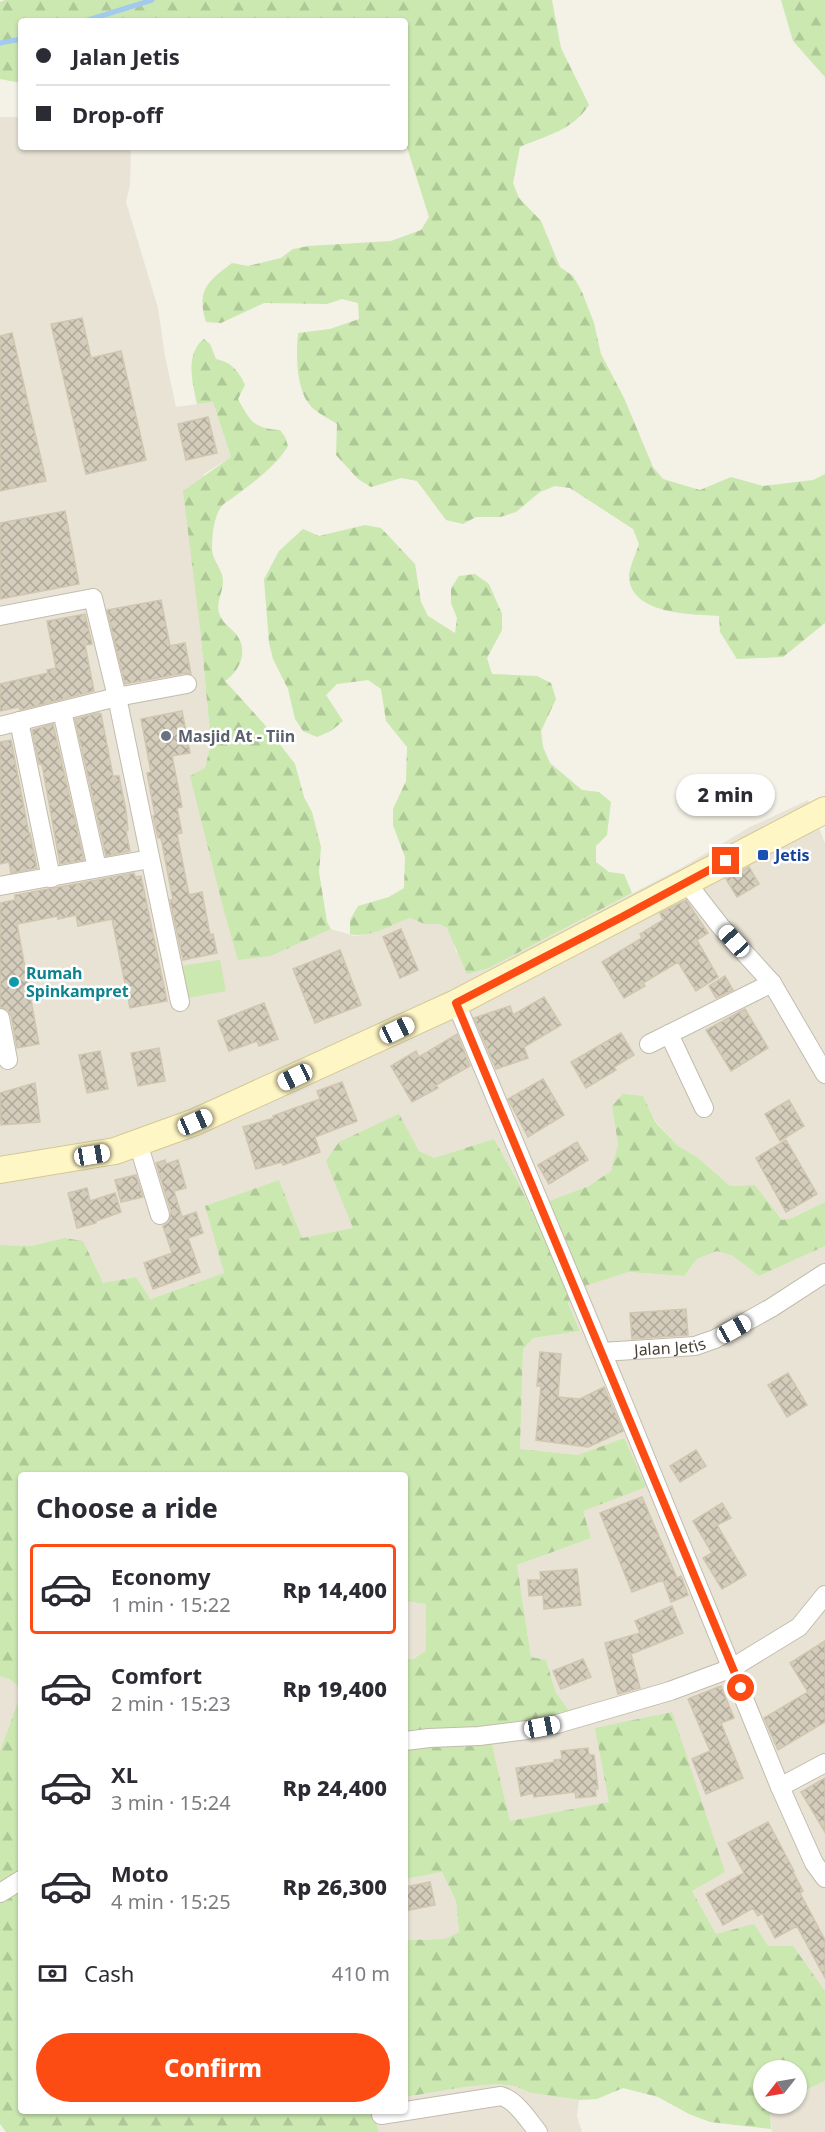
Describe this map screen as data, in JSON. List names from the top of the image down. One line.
{"streets":{"street":["Jalan Jetis"]},"places":{"other":["Masjid At - Tiin","Rumah Spinkampret"],"transit":["Jetis"]},"north":"bottom left","page":{"banner":["Jalan Jetis","Drop-off"],"bubble":"2 min","heading":"Choose a ride","list":[{"name":"Economy","note":"1 min · 15:22","value":"Rp 14,400"},{"name":"Comfort","note":"2 min · 15:23","value":"Rp 19,400"},{"name":"XL","note":"3 min · 15:24","value":"Rp 24,400"},{"name":"Moto","note":"4 min · 15:25","value":"Rp 26,300"}],"pay":["Cash","410 m"],"buttons":"Confirm"}}
